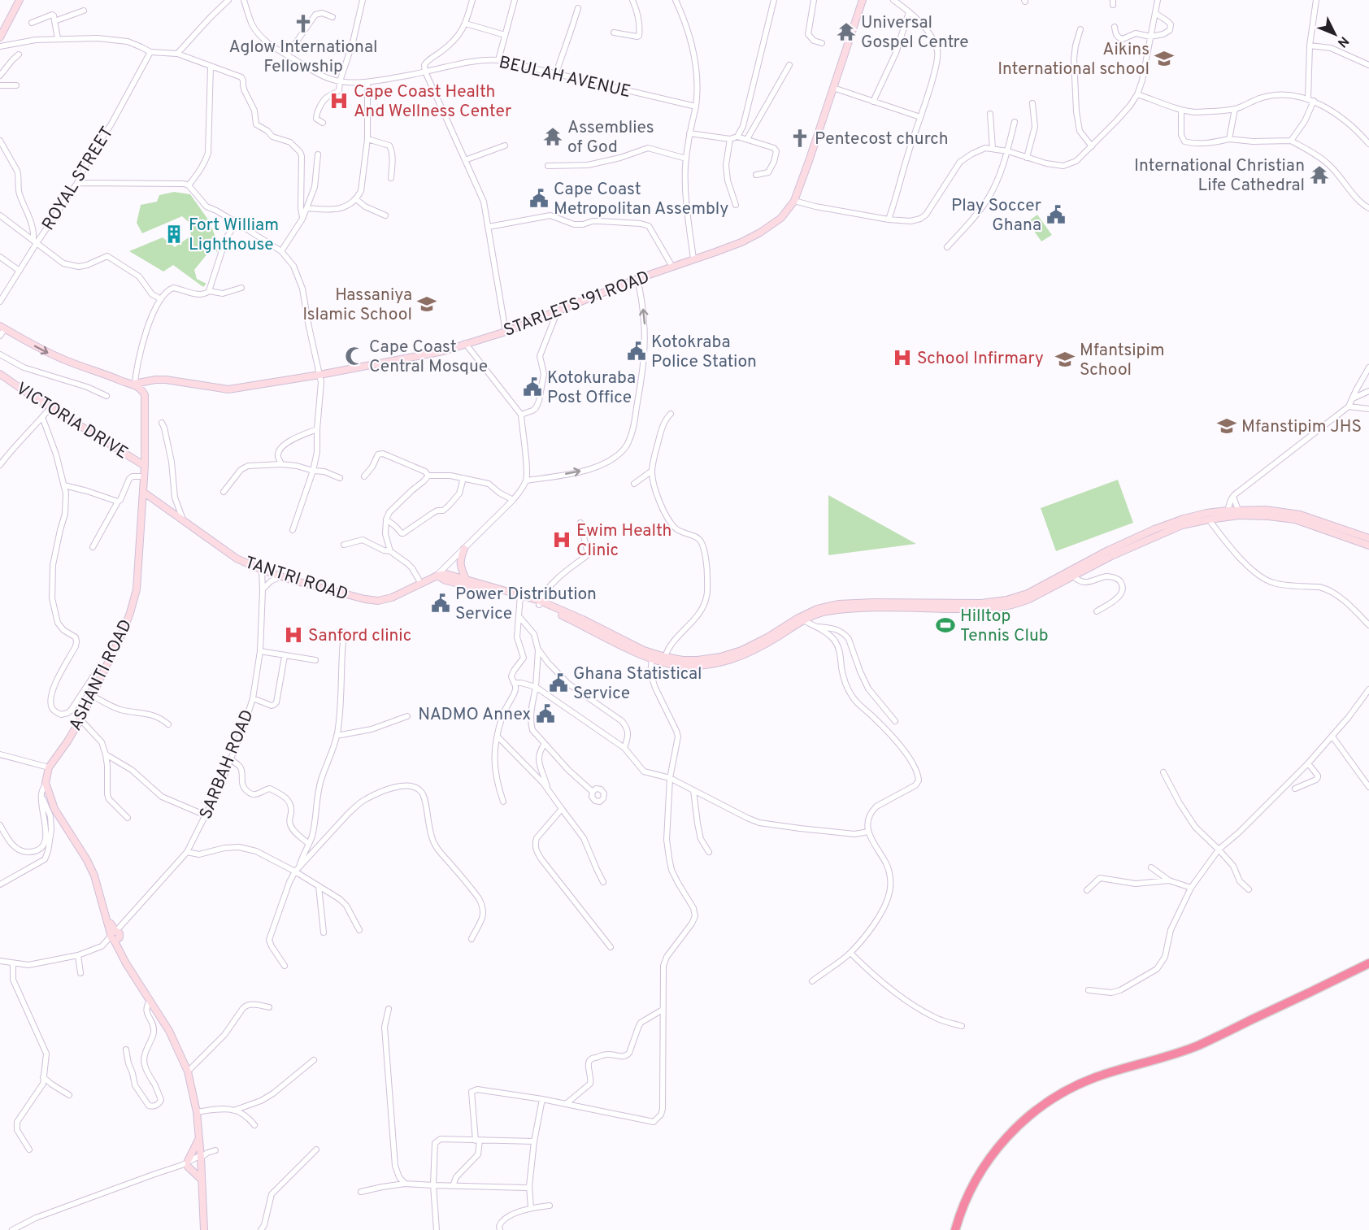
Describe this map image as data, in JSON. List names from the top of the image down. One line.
{"streets":{"street":["BEULAH AVENUE","ROYAL STREET","STARLETS '91 ROAD","VICTORIA DRIVE","TANTRI ROAD","ASHANTI ROAD","SARBAH ROAD"]},"crossings":[["STARLETS '91 ROAD","ASHANTI ROAD"],["VICTORIA DRIVE","ASHANTI ROAD"],["TANTRI ROAD","ASHANTI ROAD"],["TANTRI ROAD","SARBAH ROAD"]],"places":{"church":["Aglow International Fellowship","Pentecost church"],"temple":["Universal Gospel Centre","Assemblies of God","International Christian Life Cathedral"],"school or university":["Aikins International school","Hassaniya Islamic School","Mfantsipim School","Mfanstipim JHS"],"hospital":["Cape Coast Health And Wellness Center","School Infirmary","Ewim Health Clinic","Sanford clinic"],"public building":["Cape Coast Metropolitan Assembly","Play Soccer Ghana","Kotokraba Police Station","Kotokuraba Post Office","Power Distribution Service","Ghana Statistical Service","NADMO Annex"],"building":["Fort William Lighthouse"],"mosque":["Cape Coast Central Mosque"],"sports":["Hilltop Tennis Club"]},"north":"bottom right"}
